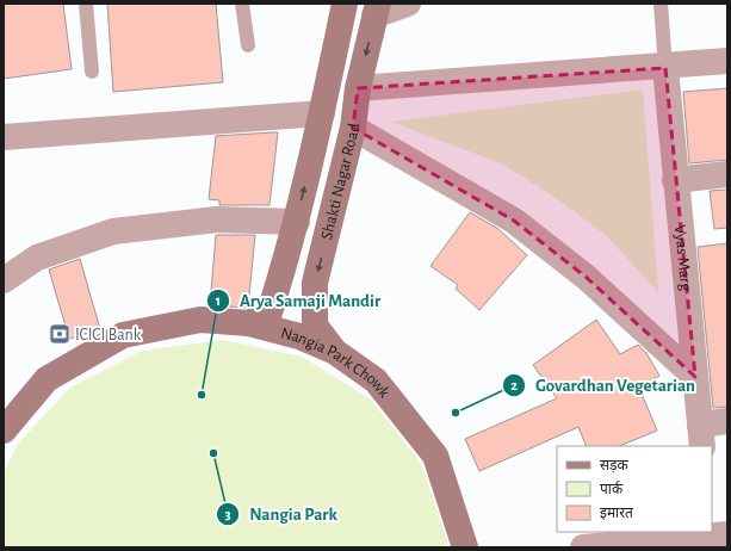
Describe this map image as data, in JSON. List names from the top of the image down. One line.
{"streets":{"street":["Shakti Nagar Road","Vyas Marg","Nangia Park Chowk"]},"crossings":[["Shakti Nagar Road","Nangia Park Chowk"]],"places":{"bank":["ICICI Bank"],"other":["Arya Samaji Mandir","Govardhan Vegetarian","Nangia Park"]},"legend":["सड़क","पार्क","इमारत"]}
